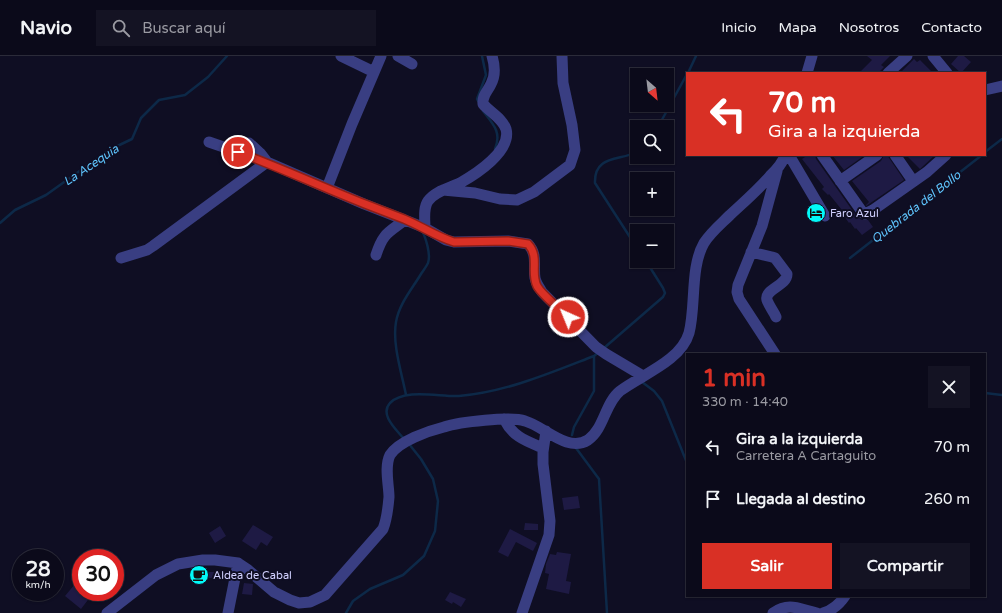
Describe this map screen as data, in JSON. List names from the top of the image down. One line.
{"water":["La Acequia","Quebrada del Bollo"],"places":{"hotel":["Faro Azul"],"cafe":["Aldea de Cabal"]},"north":"bottom right","page":{"header":"Navio","search":"Buscar aquí","nav":["Inicio","Mapa","Nosotros","Contacto"],"map_buttons":["+","−"],"turn":["70 m","Gira a la izquierda"],"heading":["1 min","330 m · 14:40"],"list":[{"name":"Gira a la izquierda","note":"Carretera A Cartaguito","value":"70 m"},{"name":"Llegada al destino","value":"260 m"}],"buttons":["Salir","Compartir"],"speed":"28 km/h","limit":"30"}}
